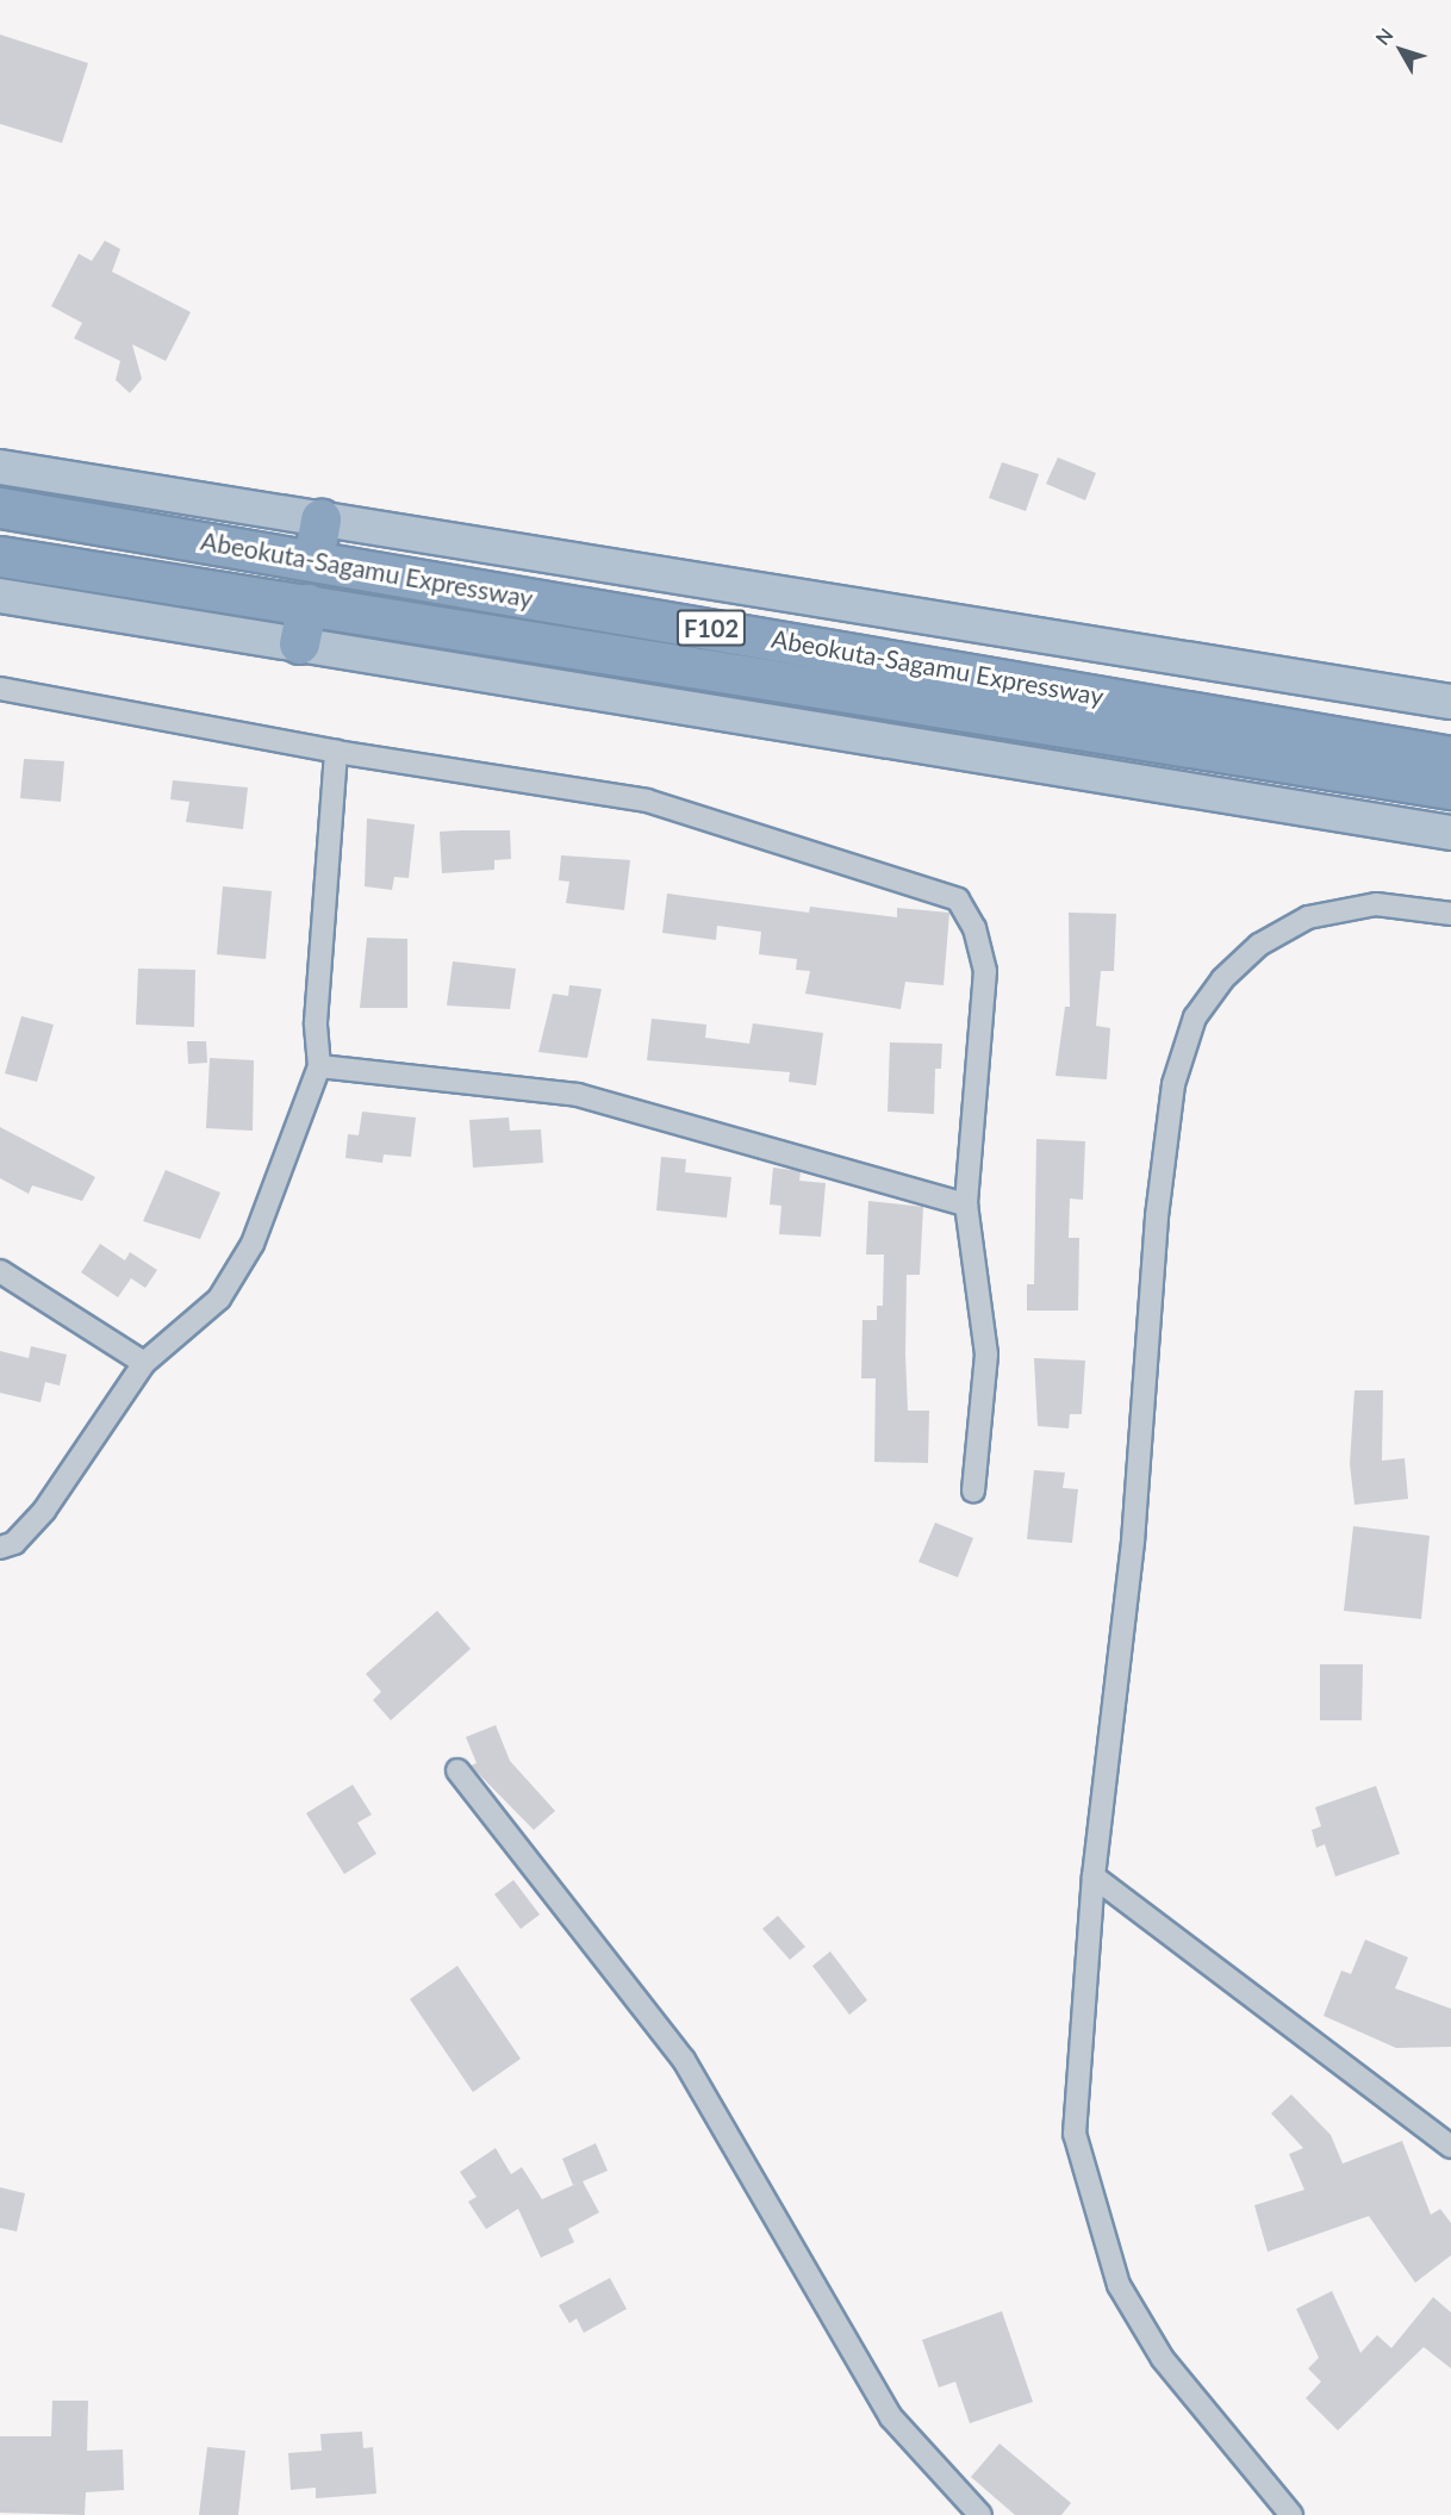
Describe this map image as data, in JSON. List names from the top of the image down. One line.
{"streets":{"highway":["Abeokuta-Sagamu Expressway","F102"]},"north":"top left"}
